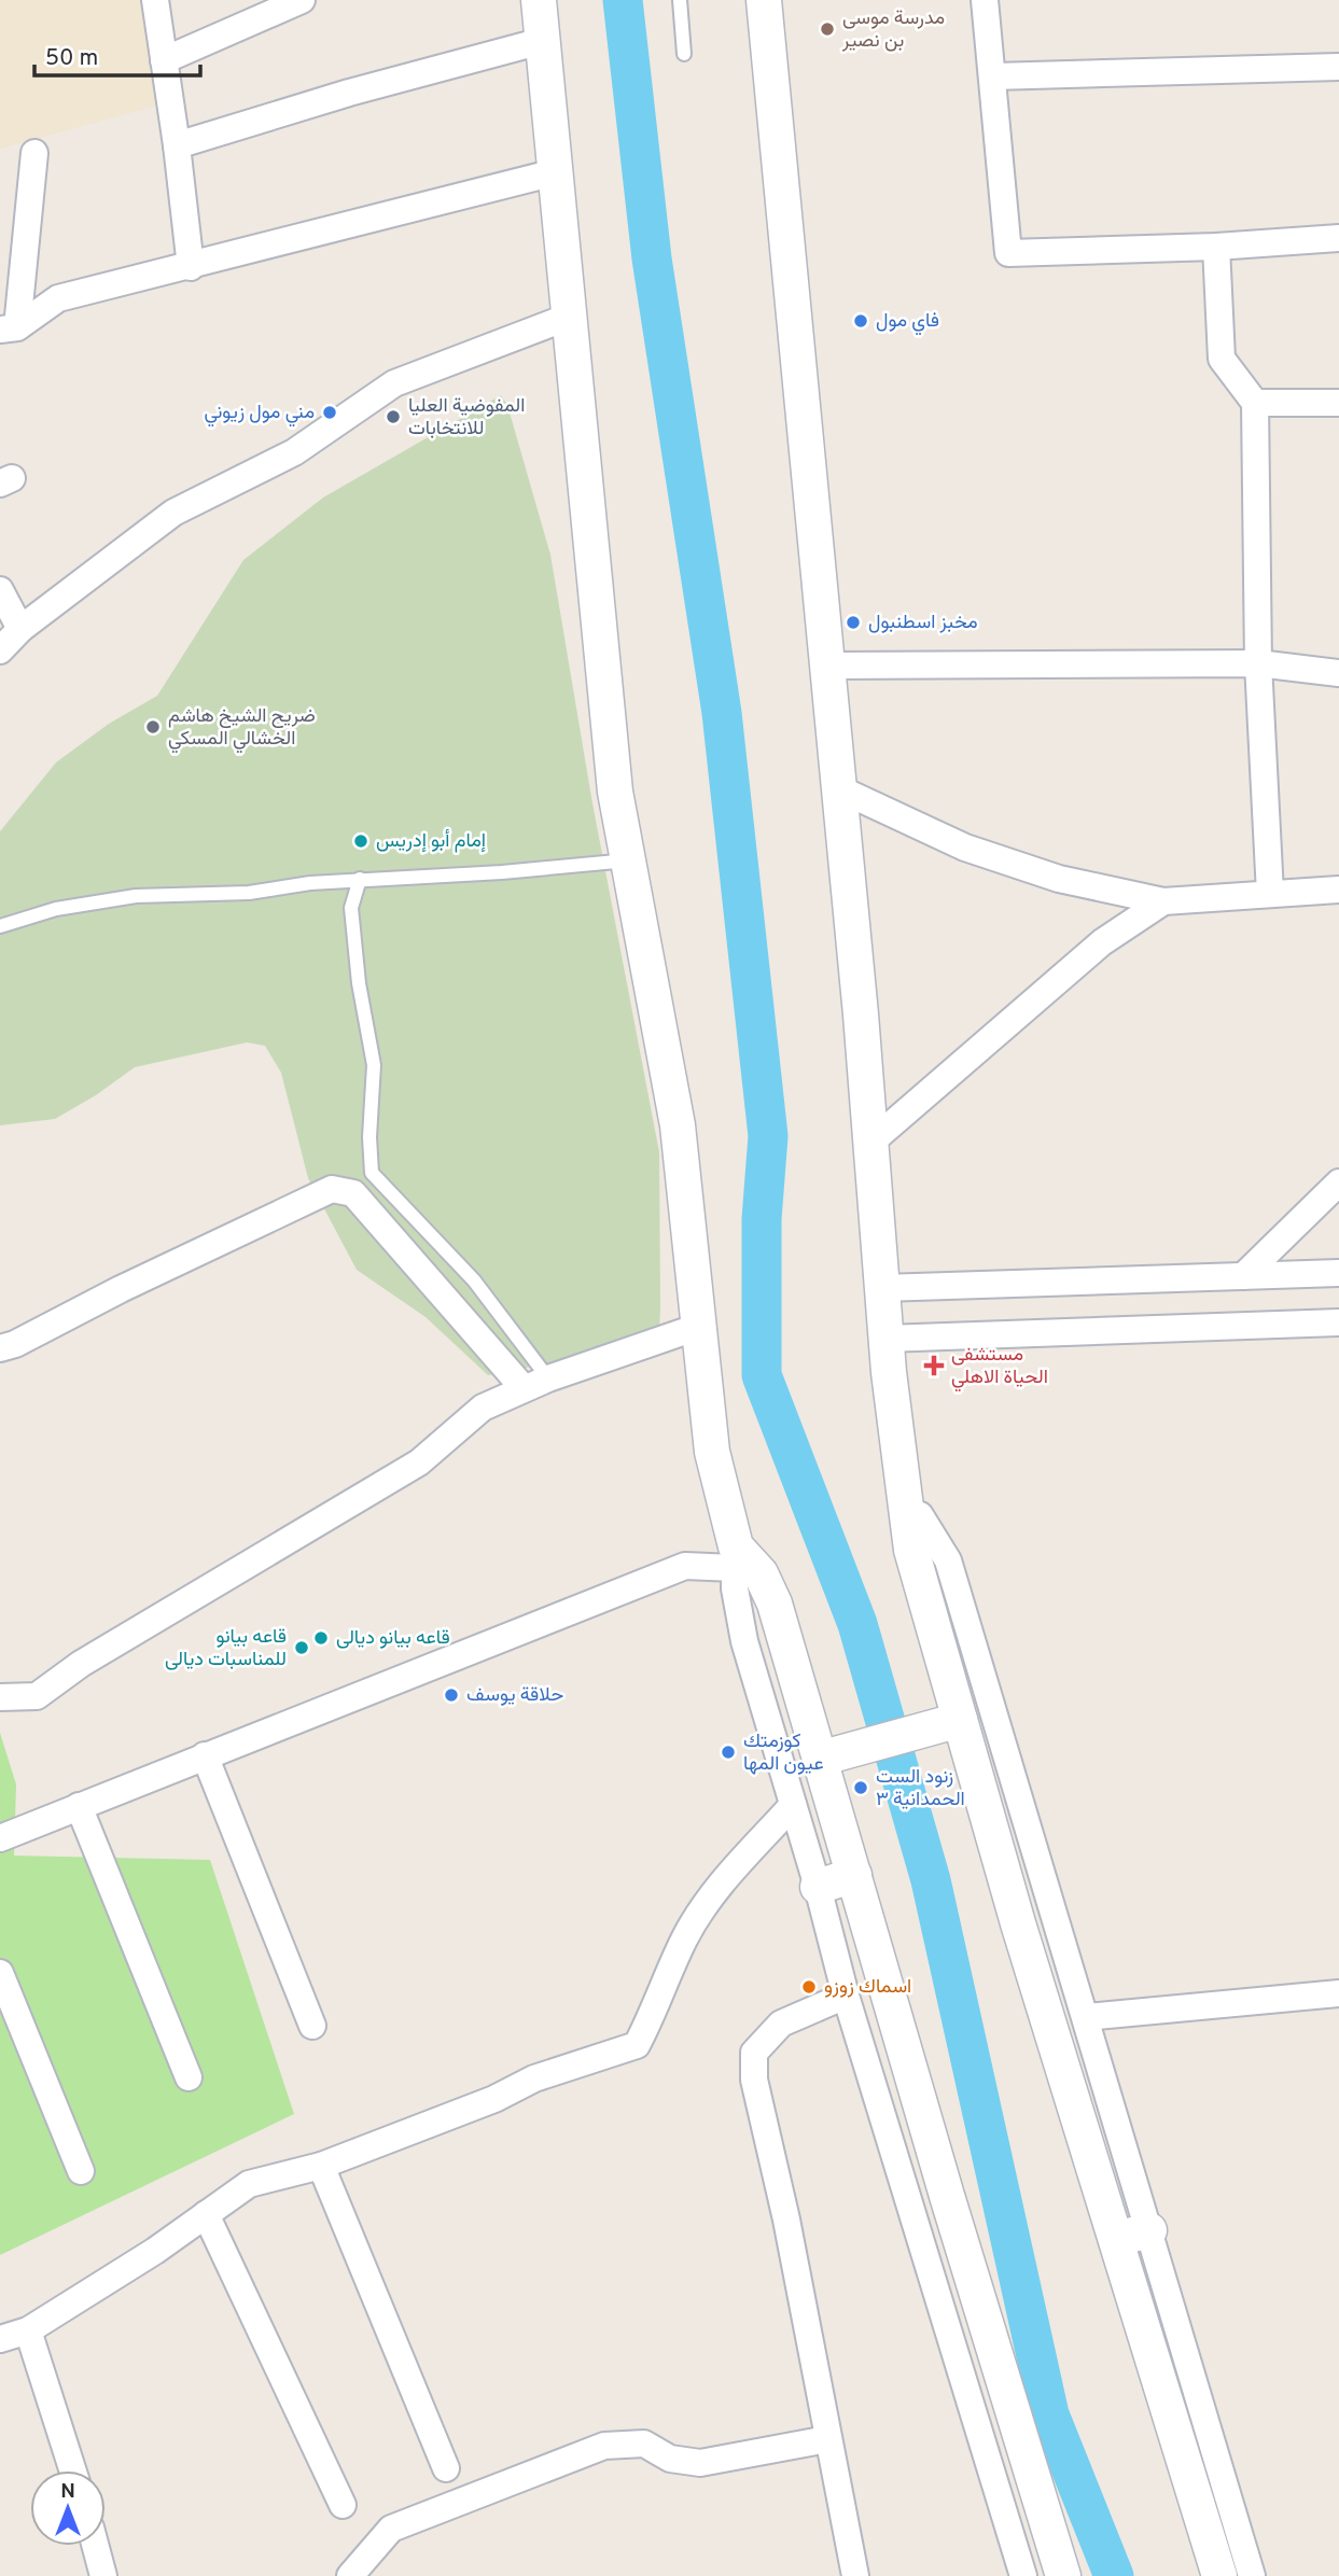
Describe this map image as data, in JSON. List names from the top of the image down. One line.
{"places":{"other":["مدرسة موسى بن نصير","فاي مول","مني مول زيوني","المفوضية العليا للانتخابات","مخبز اسطنبول","ضريح الشيخ هاشم الخشالي المسكي","إمام أبو إدريس","قاعه بيانو ديالى","قاعه بيانو للمناسبات ديالى","حلاقة يوسف","كوزمتك عيون المها","زنود الست الحمدانية ٣","اسماك زوزو"],"health":["مستشفى الحياة الاهلي"]},"scale_bar":"50 m","north":"top"}
